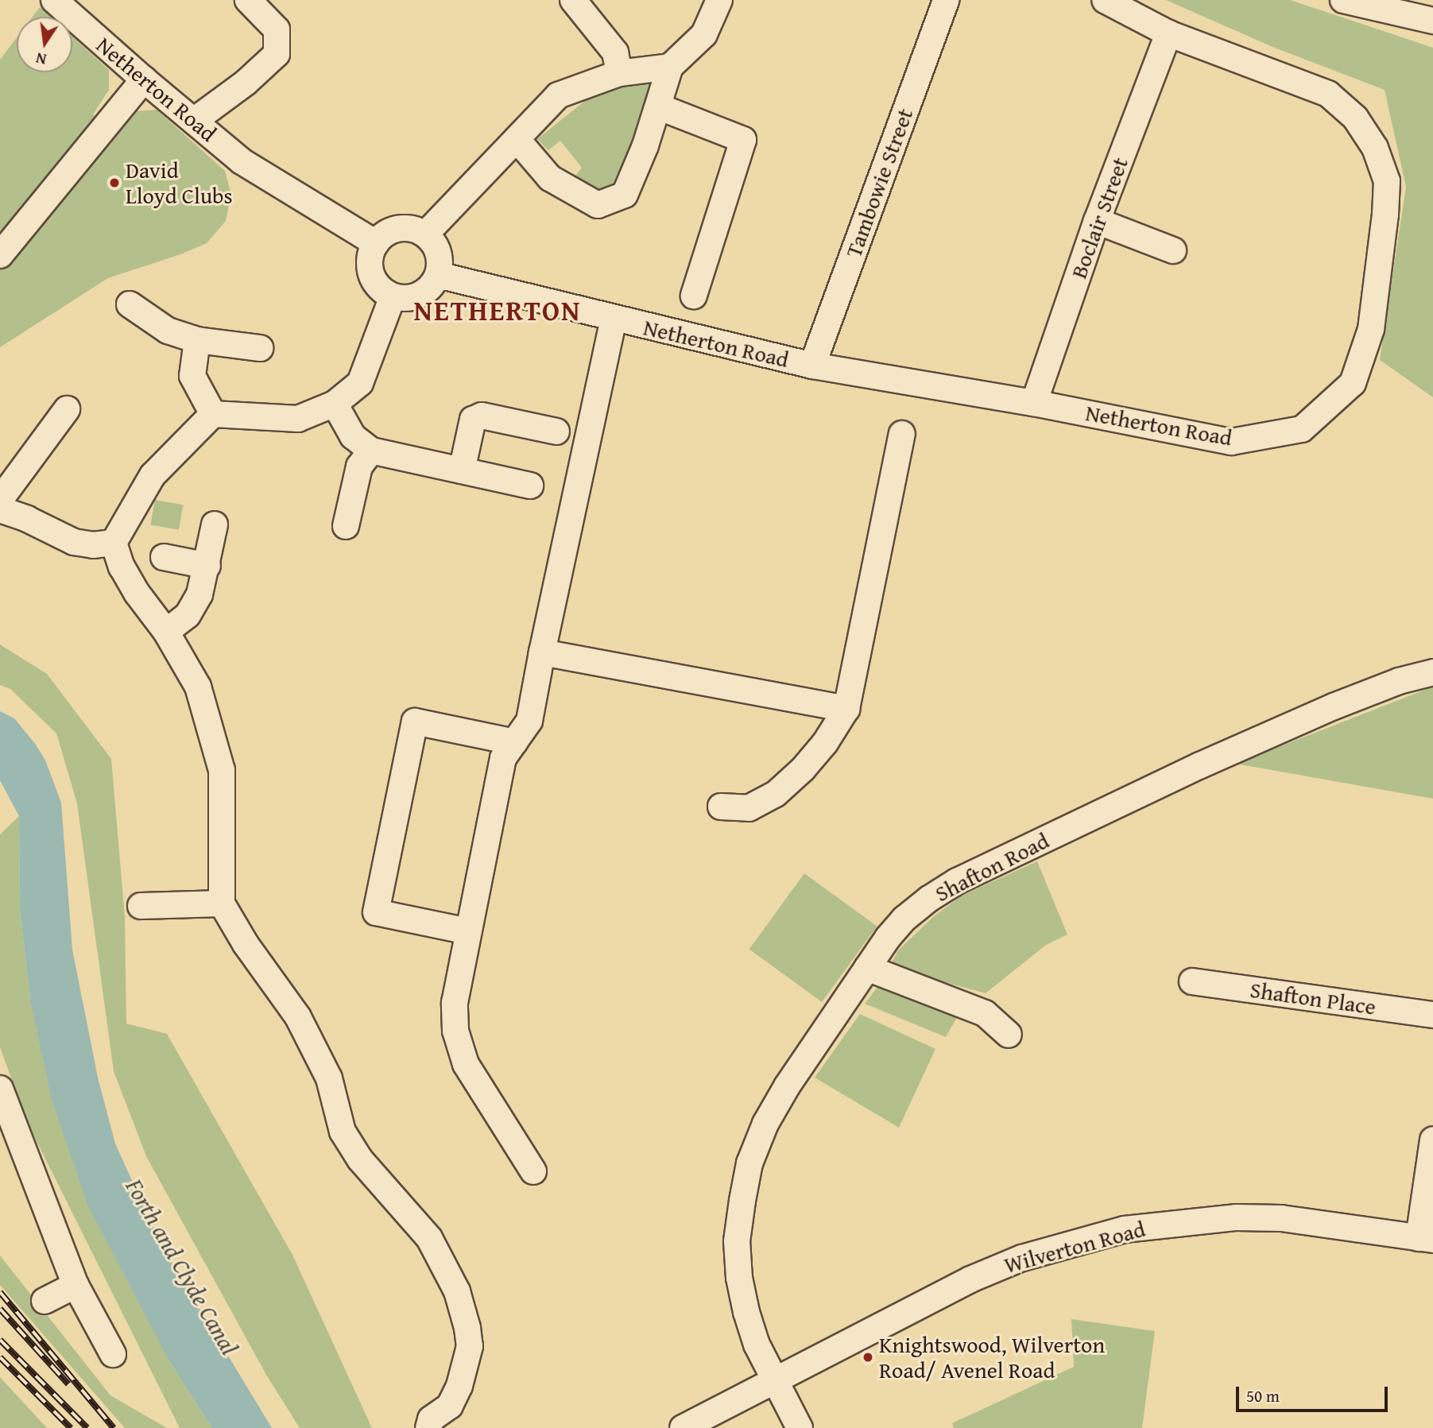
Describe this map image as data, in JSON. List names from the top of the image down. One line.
{"streets":{"street":["Netherton Road","Tambowie Street","Boclair Street","Shafton Road","Shafton Place","Wilverton Road"]},"crossings":[["Netherton Road","Tambowie Street"],["Netherton Road","Boclair Street"],["Shafton Road","Wilverton Road"]],"districts":["NETHERTON"],"water":["Forth and Clyde Canal"],"places":["David Lloyd Clubs","Knightswood, Wilverton Road/ Avenel Road"],"scale_bar":"50 m","north":"bottom"}
